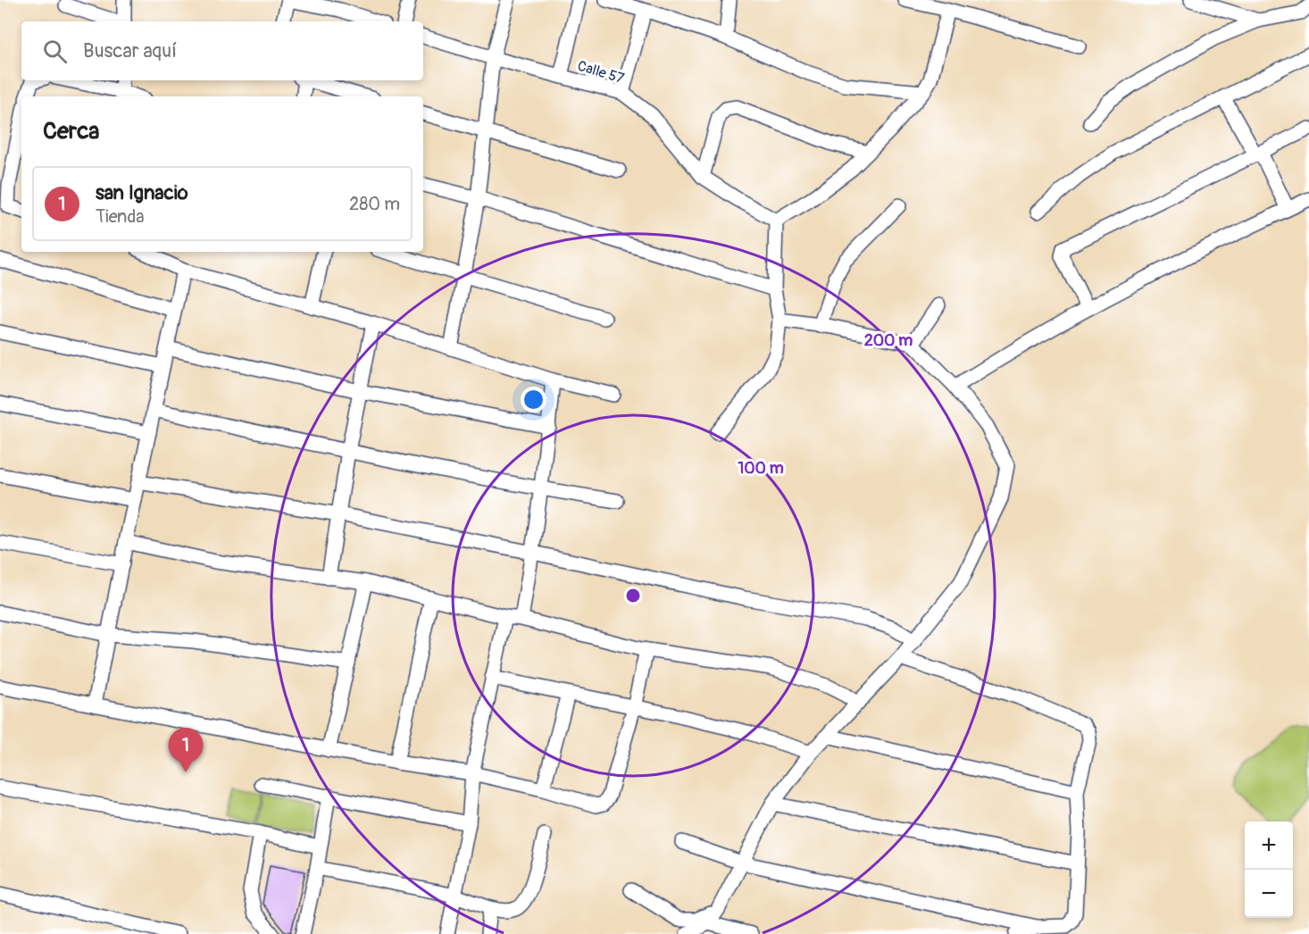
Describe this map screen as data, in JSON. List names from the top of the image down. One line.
{"streets":{"street":["Calle 57"]},"page":{"search":"Buscar aquí","heading":"Cerca","list":[{"mark":"1","name":"san Ignacio","note":"Tienda","value":"280 m"}],"pins":"1","map_buttons":["+","−"]},"rings":["200 m","100 m"]}
